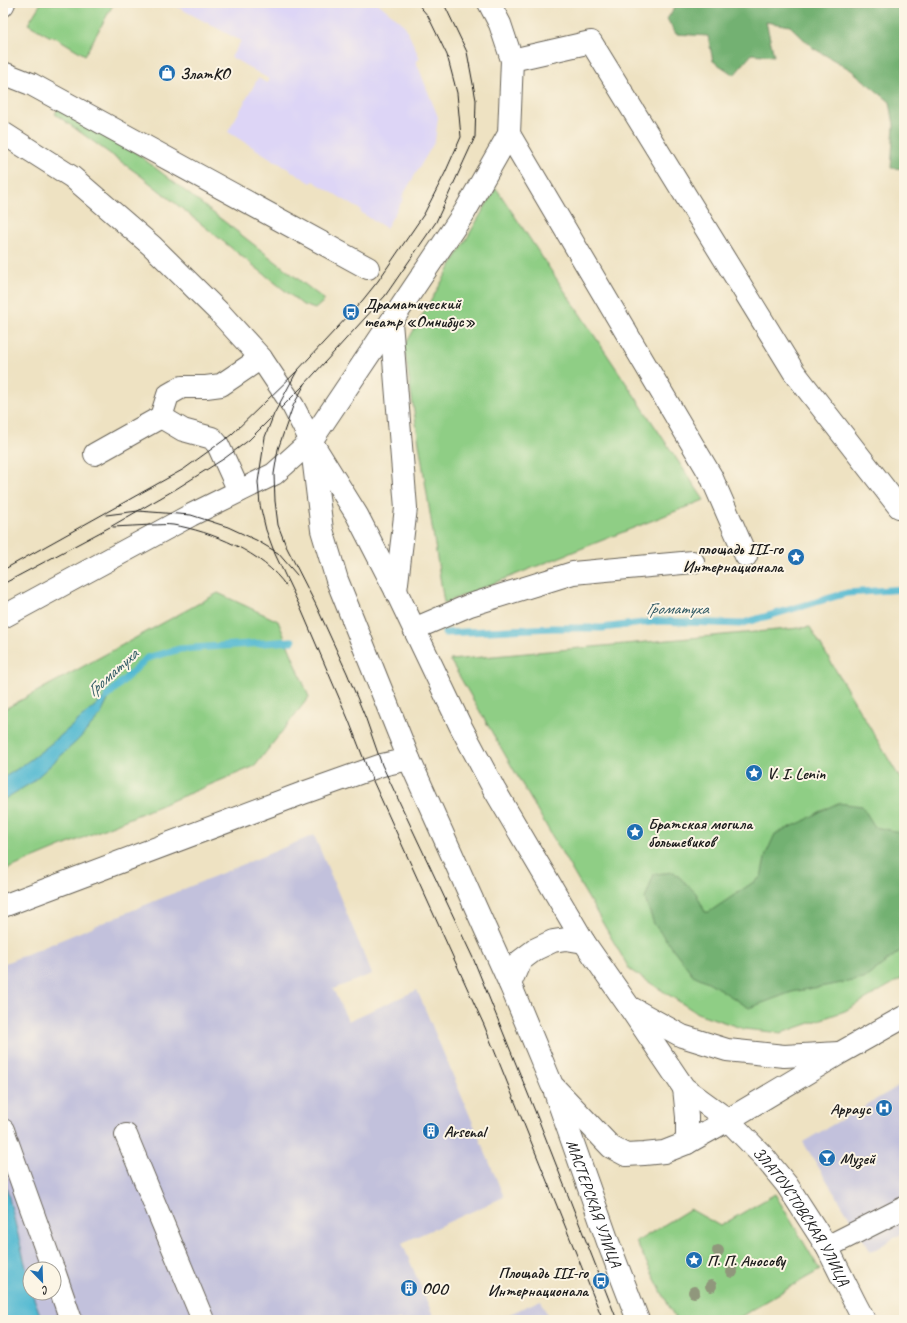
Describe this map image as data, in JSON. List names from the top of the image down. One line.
{"streets":{"main road":["МАСТЕРСКАЯ УЛИЦА","ЗЛАТОУСТОВСКАЯ УЛИЦА"]},"water":["Громатуха"],"places":{"shop":["ЗлатКО"],"bus stop":["Драматический театр «Омнибус»","Площадь III-го Интернационала"],"place":["площадь III-го Интернационала","V. I. Lenin","Братская могила большевиков","П. П. Аносову"],"hospital":["Арраус"],"building":["Arsenal","ООО"],"bar":["Музей"]},"north":"bottom right"}
